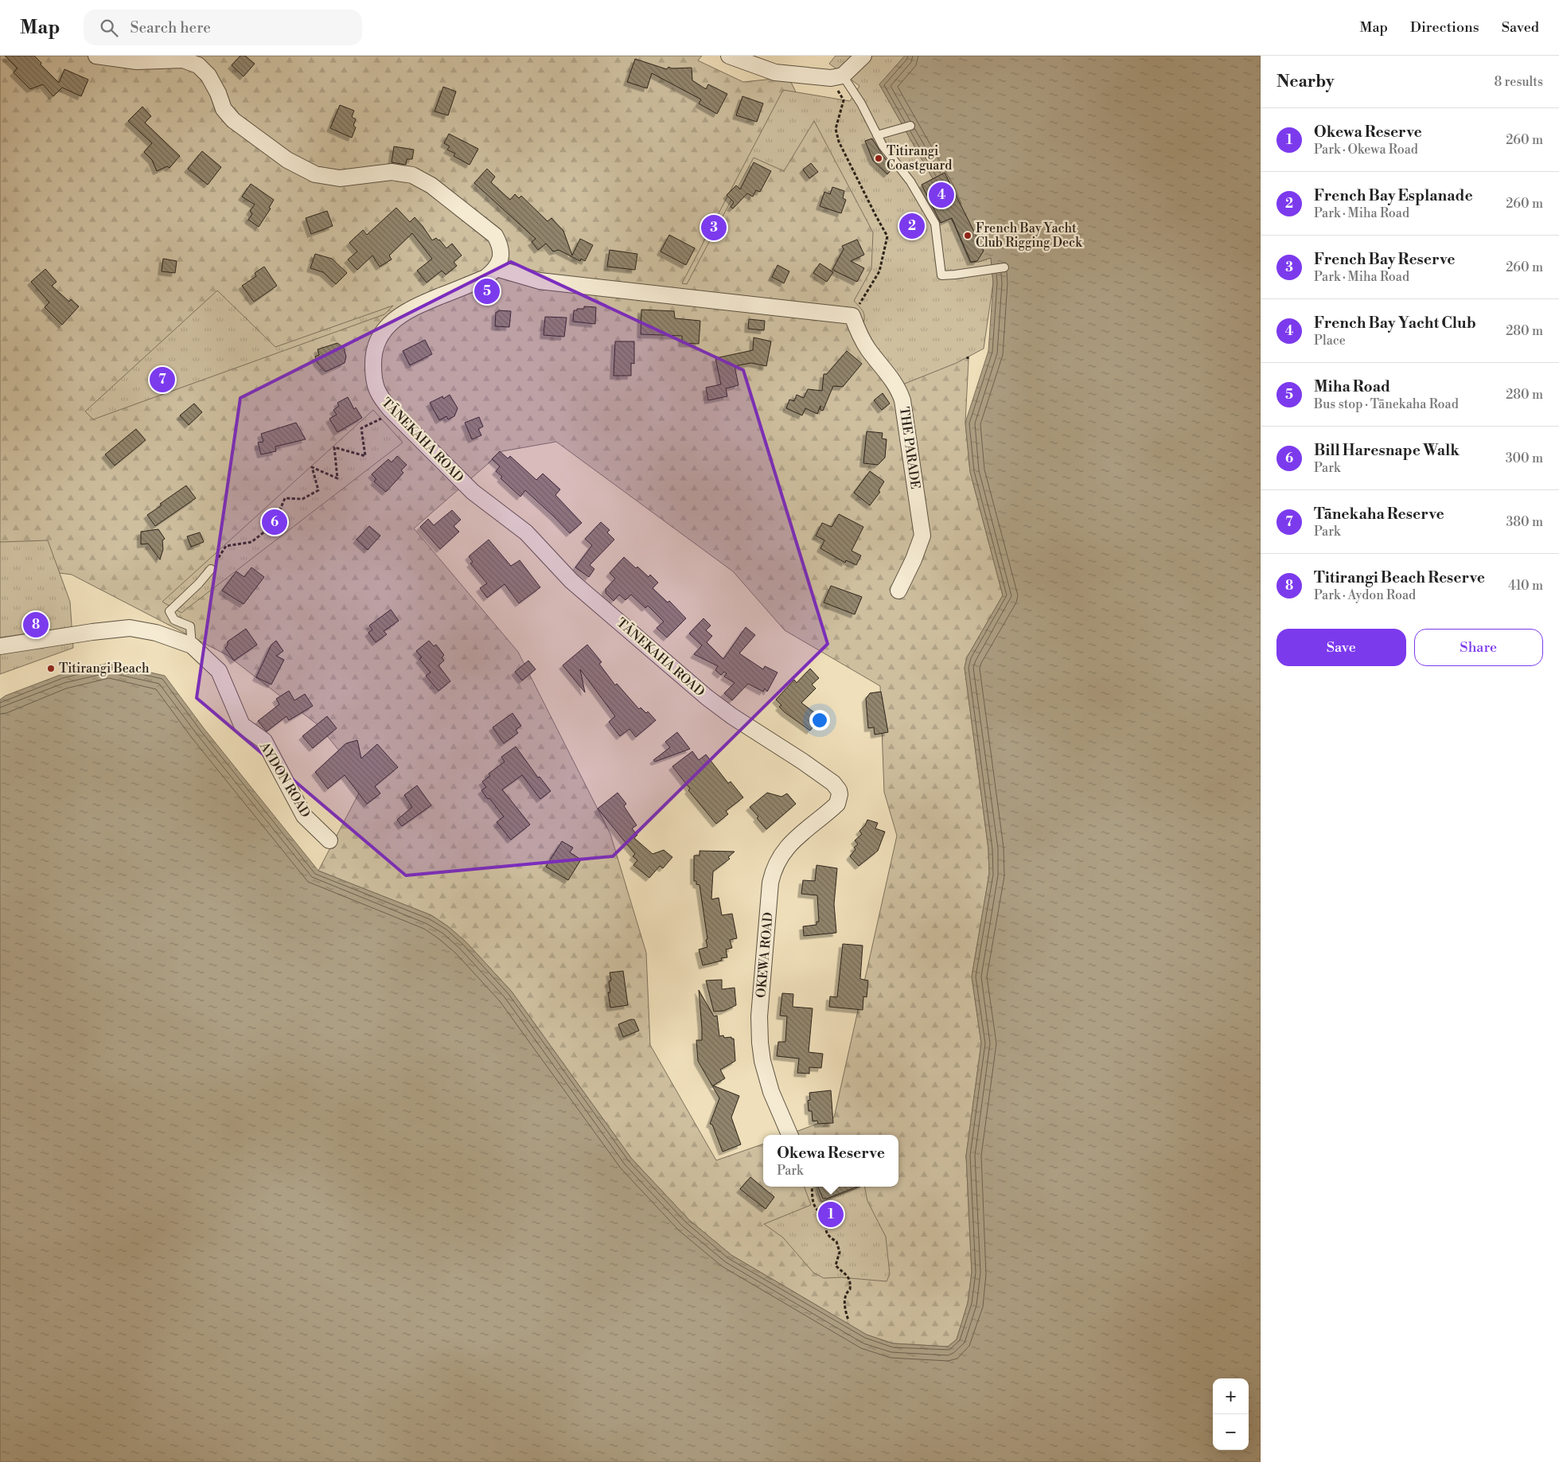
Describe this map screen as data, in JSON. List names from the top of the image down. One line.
{"streets":{"street":["TĀNEKAHA ROAD","THE PARADE","AYDON ROAD","OKEWA ROAD"]},"crossings":[["TĀNEKAHA ROAD","OKEWA ROAD"]],"places":["Titirangi Coastguard","French Bay Yacht Club Rigging Deck","Titirangi Beach"],"page":{"header":"Map","search":"Search here","nav":["Map","Directions","Saved"],"heading":["Nearby","8 results"],"list":[{"mark":"1","name":"Okewa Reserve","note":"Park · Okewa Road","value":"260 m"},{"mark":"2","name":"French Bay Esplanade","note":"Park · Miha Road","value":"260 m"},{"mark":"3","name":"French Bay Reserve","note":"Park · Miha Road","value":"260 m"},{"mark":"4","name":"French Bay Yacht Club","note":"Place","value":"280 m"},{"mark":"5","name":"Miha Road","note":"Bus stop · Tānekaha Road","value":"280 m"},{"mark":"6","name":"Bill Haresnape Walk","note":"Park","value":"300 m"},{"mark":"7","name":"Tānekaha Reserve","note":"Park","value":"380 m"},{"mark":"8","name":"Titirangi Beach Reserve","note":"Park · Aydon Road","value":"410 m"}],"pins":["4","2","3","5","7","6","8","1"],"buttons":["Save","Share"],"popup":["Okewa Reserve","Park"],"map_buttons":["+","−"]}}
